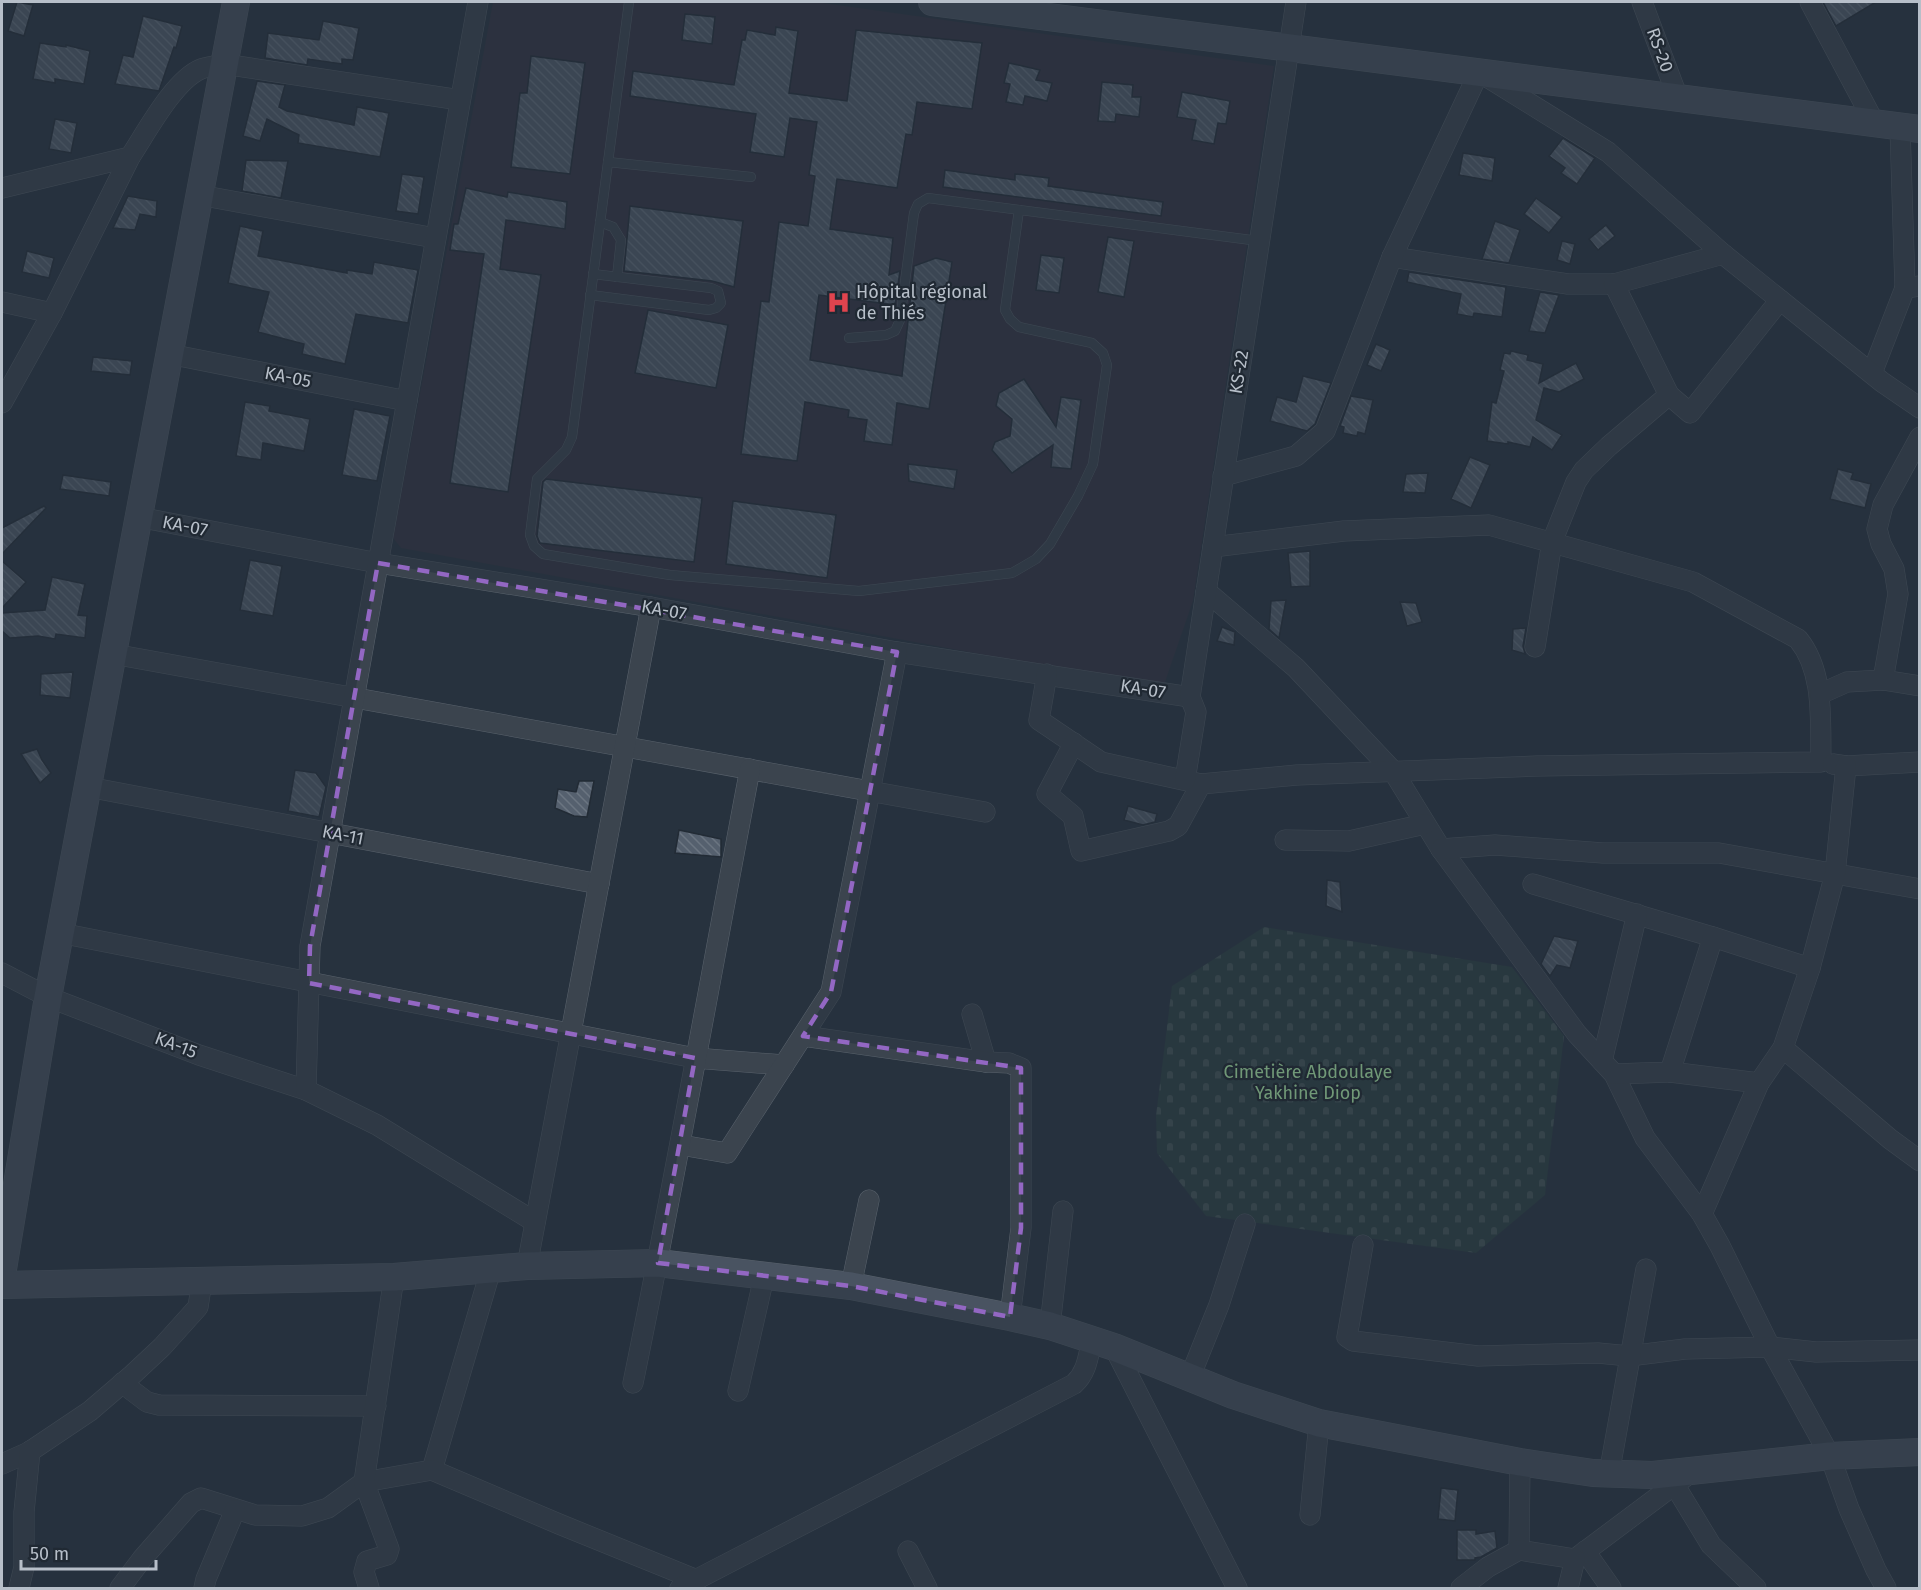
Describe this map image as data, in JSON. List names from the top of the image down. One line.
{"streets":{"street":["RS-20","KS-22","KA-05","KA-07","KA-11","KA-15"]},"crossings":[["KS-22","KA-07"]],"parks":["Cimetière Abdoulaye Yakhine Diop"],"places":{"hospital":["Hôpital régional de Thiés"]},"scale_bar":"50 m"}
